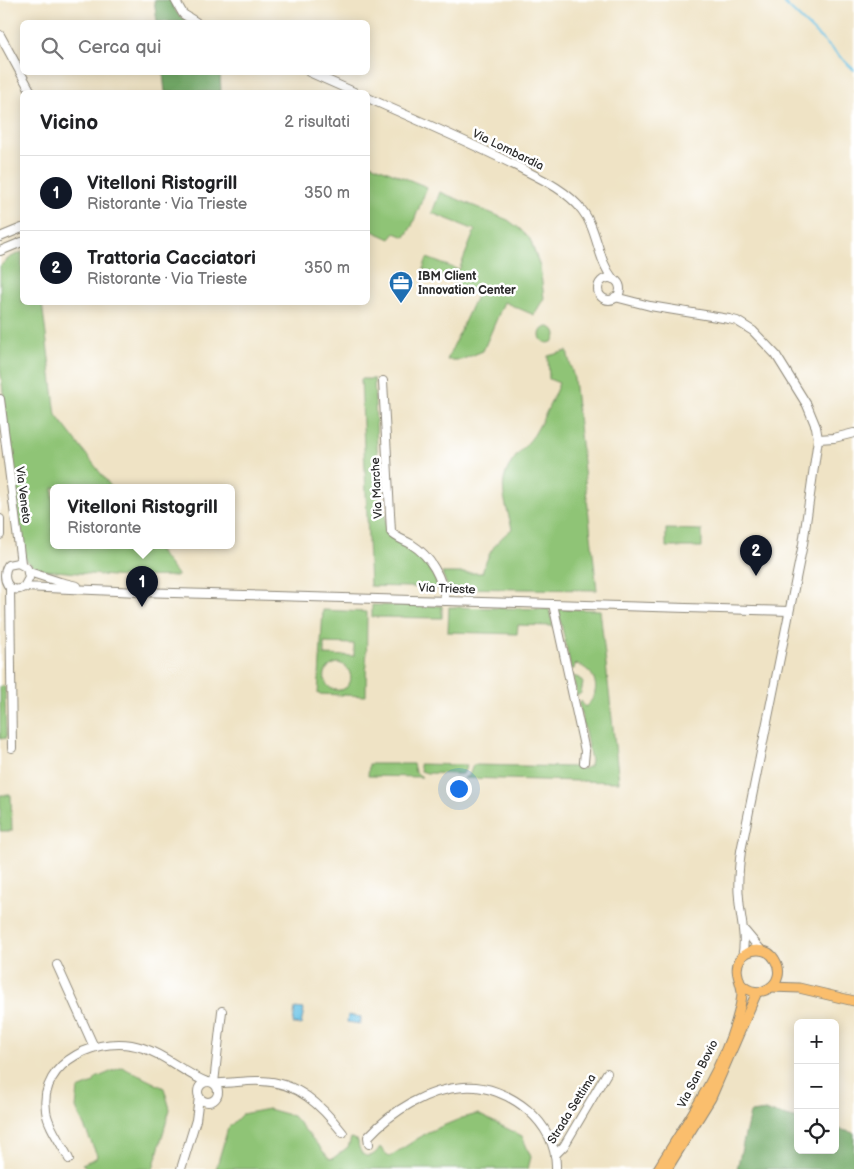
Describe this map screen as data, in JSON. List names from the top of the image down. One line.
{"streets":{"main road":["Via San Bovio"],"street":["Via Lombardia","Via Marche","Via Veneto","Via Trieste","Strada Settima"]},"crossings":[["Via Marche","Via Trieste"]],"places":{"office":["IBM Client Innovation Center"]},"page":{"search":"Cerca qui","heading":["Vicino","2 risultati"],"list":[{"mark":"1","name":"Vitelloni Ristogrill","note":"Ristorante · Via Trieste","value":"350 m"},{"mark":"2","name":"Trattoria Cacciatori","note":"Ristorante · Via Trieste","value":"350 m"}],"popup":["Vitelloni Ristogrill","Ristorante"],"pins":["2","1"],"map_buttons":["+","−"]}}
